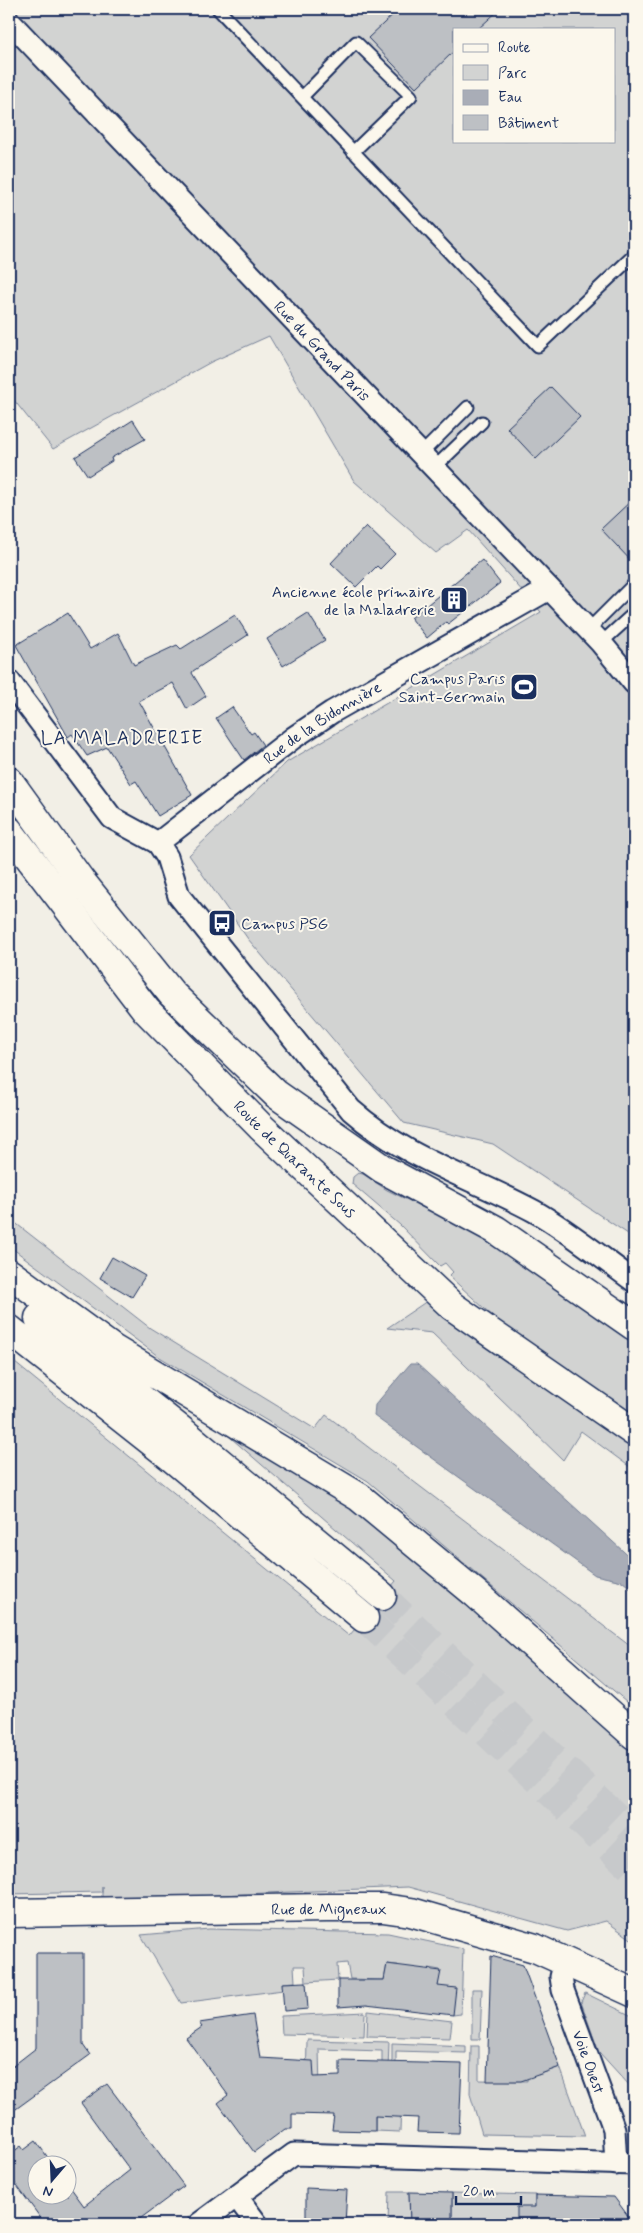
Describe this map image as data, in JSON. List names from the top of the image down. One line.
{"streets":{"main road":["Route de Quarante Sous","Rue de Migneaux"],"street":["Rue du Grand Paris","Rue de la Bidonnière","Voie Ouest"]},"crossings":[["Rue du Grand Paris","Rue de la Bidonnière"],["Rue de Migneaux","Voie Ouest"]],"districts":["LA MALADRERIE"],"places":{"building":["Ancienne école primaire de la Maladrerie"],"sports":["Campus Paris Saint-Germain"],"bus stop":["Campus PSG"]},"legend":["Route","Parc","Eau","Bâtiment"],"scale_bar":"20 m","north":"bottom"}
